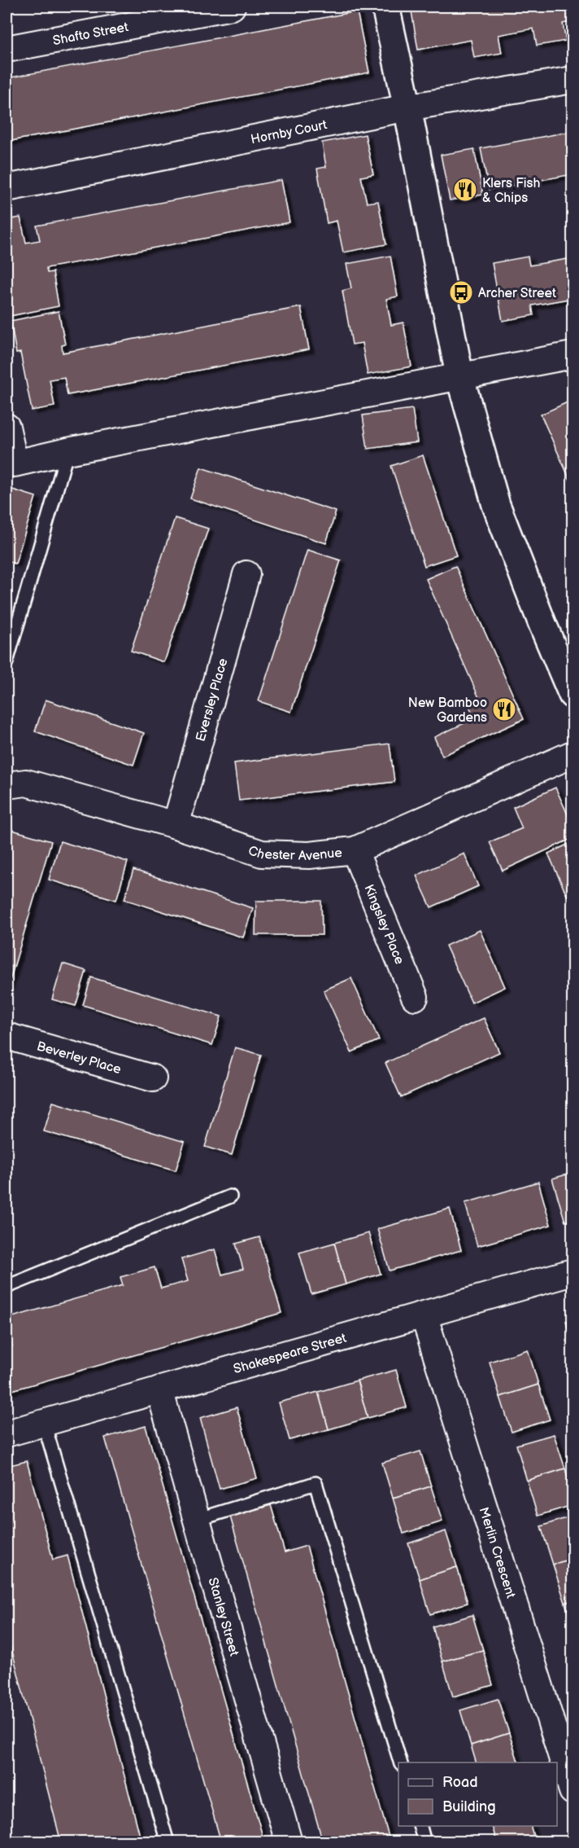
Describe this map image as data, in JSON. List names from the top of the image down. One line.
{"streets":{"street":["Shafto Street","Hornby Court","Eversley Place","Chester Avenue","Kingsley Place","Beverley Place","Shakespeare Street","Merlin Crescent","Stanley Street"]},"crossings":[["Eversley Place","Chester Avenue"],["Chester Avenue","Kingsley Place"],["Shakespeare Street","Merlin Crescent"],["Shakespeare Street","Stanley Street"]],"places":{"restaurant":["Klers Fish & Chips","New Bamboo Gardens"],"bus stop":["Archer Street"]},"legend":["Road","Building"]}
